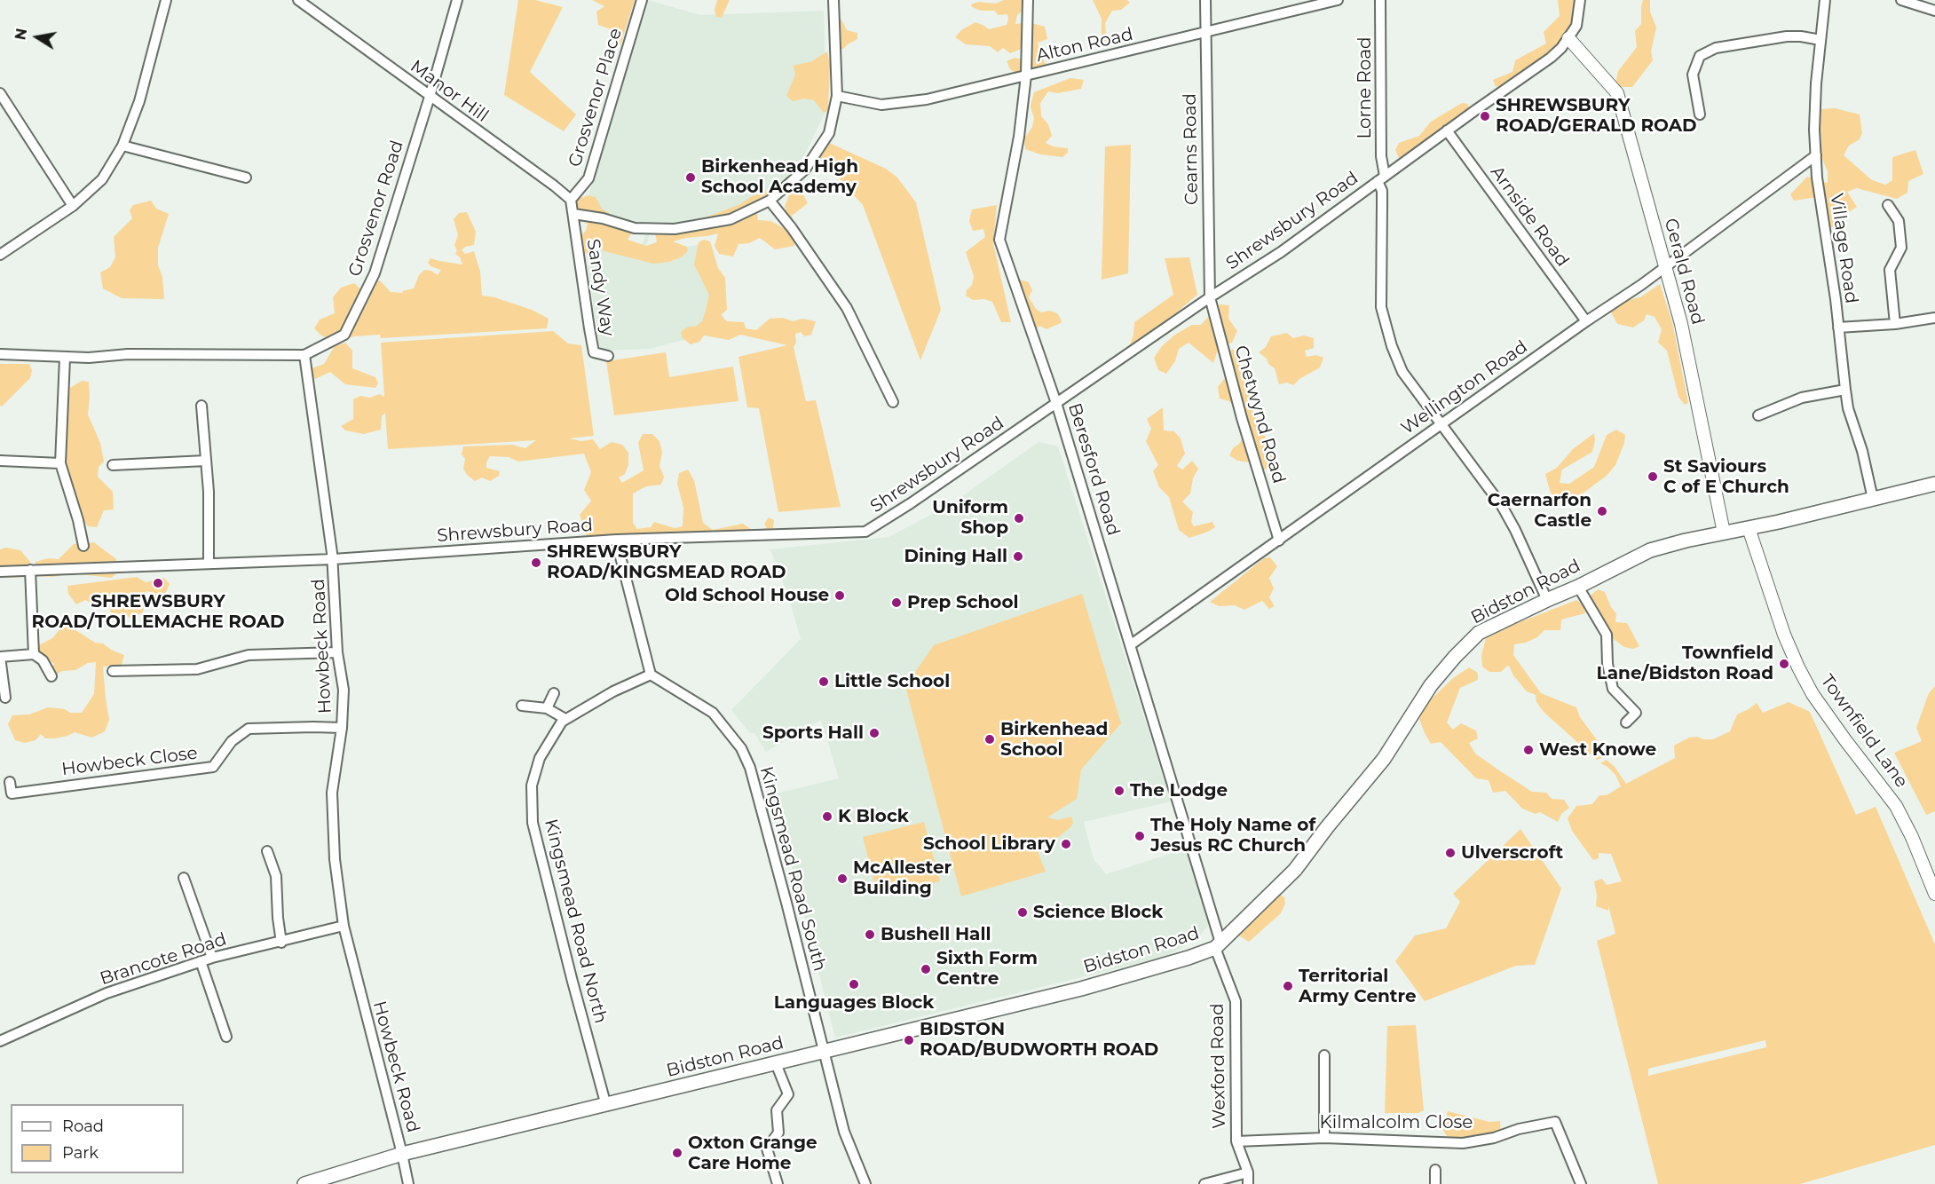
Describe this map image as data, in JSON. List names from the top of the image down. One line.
{"streets":{"main road":["Bidston Road"],"street":["Alton Road","Lorne Road","Manor Hill","Grosvenor Place","Cearns Road","Grosvenor Road","Arnside Road","Shrewsbury Road","Village Road","Gerald Road","Sandy Way","Wellington Road","Chetwynd Road","Beresford Road","Howbeck Road","Townfield Lane","Howbeck Close","Kingsmead Road South","Kingsmead Road North","Brancote Road","Wexford Road","Kilmalcolm Close"]},"crossings":[["Alton Road","Cearns Road"],["Alton Road","Beresford Road"],["Lorne Road","Shrewsbury Road"],["Lorne Road","Wellington Road"],["Lorne Road","Bidston Road"],["Manor Hill","Grosvenor Place"],["Manor Hill","Grosvenor Road"],["Cearns Road","Shrewsbury Road"],["Cearns Road","Chetwynd Road"],["Grosvenor Road","Howbeck Road"],["Arnside Road","Shrewsbury Road"],["Arnside Road","Wellington Road"],["Shrewsbury Road","Gerald Road"],["Shrewsbury Road","Chetwynd Road"],["Shrewsbury Road","Beresford Road"],["Shrewsbury Road","Howbeck Road"],["Village Road","Wellington Road"],["Village Road","Bidston Road"],["Gerald Road","Wellington Road"],["Gerald Road","Bidston Road"],["Wellington Road","Chetwynd Road"],["Wellington Road","Beresford Road"],["Beresford Road","Bidston Road"],["Beresford Road","Wexford Road"],["Bidston Road","Howbeck Road"],["Bidston Road","Townfield Lane"],["Bidston Road","Kingsmead Road South"],["Bidston Road","Kingsmead Road North"],["Bidston Road","Wexford Road"],["Howbeck Road","Howbeck Close"],["Howbeck Road","Brancote Road"],["Kingsmead Road South","Kingsmead Road North"],["Wexford Road","Kilmalcolm Close"]],"places":["SHREWSBURY ROAD/GERALD ROAD","Birkenhead High School Academy","St Saviours C of E Church","Caernarfon Castle","Uniform Shop","Dining Hall","SHREWSBURY ROAD/KINGSMEAD ROAD","SHREWSBURY ROAD/TOLLEMACHE ROAD","Old School House","Prep School","Townfield Lane/Bidston Road","Little School","Sports Hall","Birkenhead School","West Knowe","The Lodge","K Block","The Holy Name of Jesus RC Church","School Library","Ulverscroft","McAllester Building","Science Block","Bushell Hall","Sixth Form Centre","Languages Block","Territorial Army Centre","BIDSTON ROAD/BUDWORTH ROAD","Oxton Grange Care Home"],"legend":["Road","Park"],"north":"left"}
